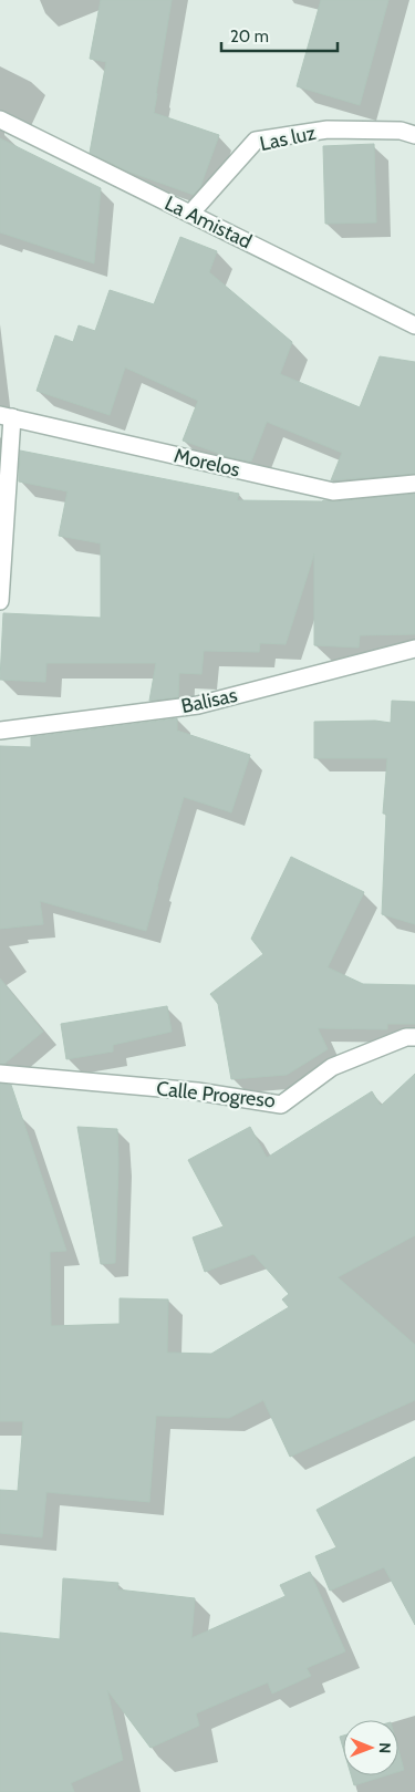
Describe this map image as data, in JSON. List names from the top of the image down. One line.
{"streets":{"street":["Las luz","La Amistad","Morelos","Balisas","Calle Progreso"]},"crossings":[["Las luz","La Amistad"]],"scale_bar":"20 m","north":"right"}
